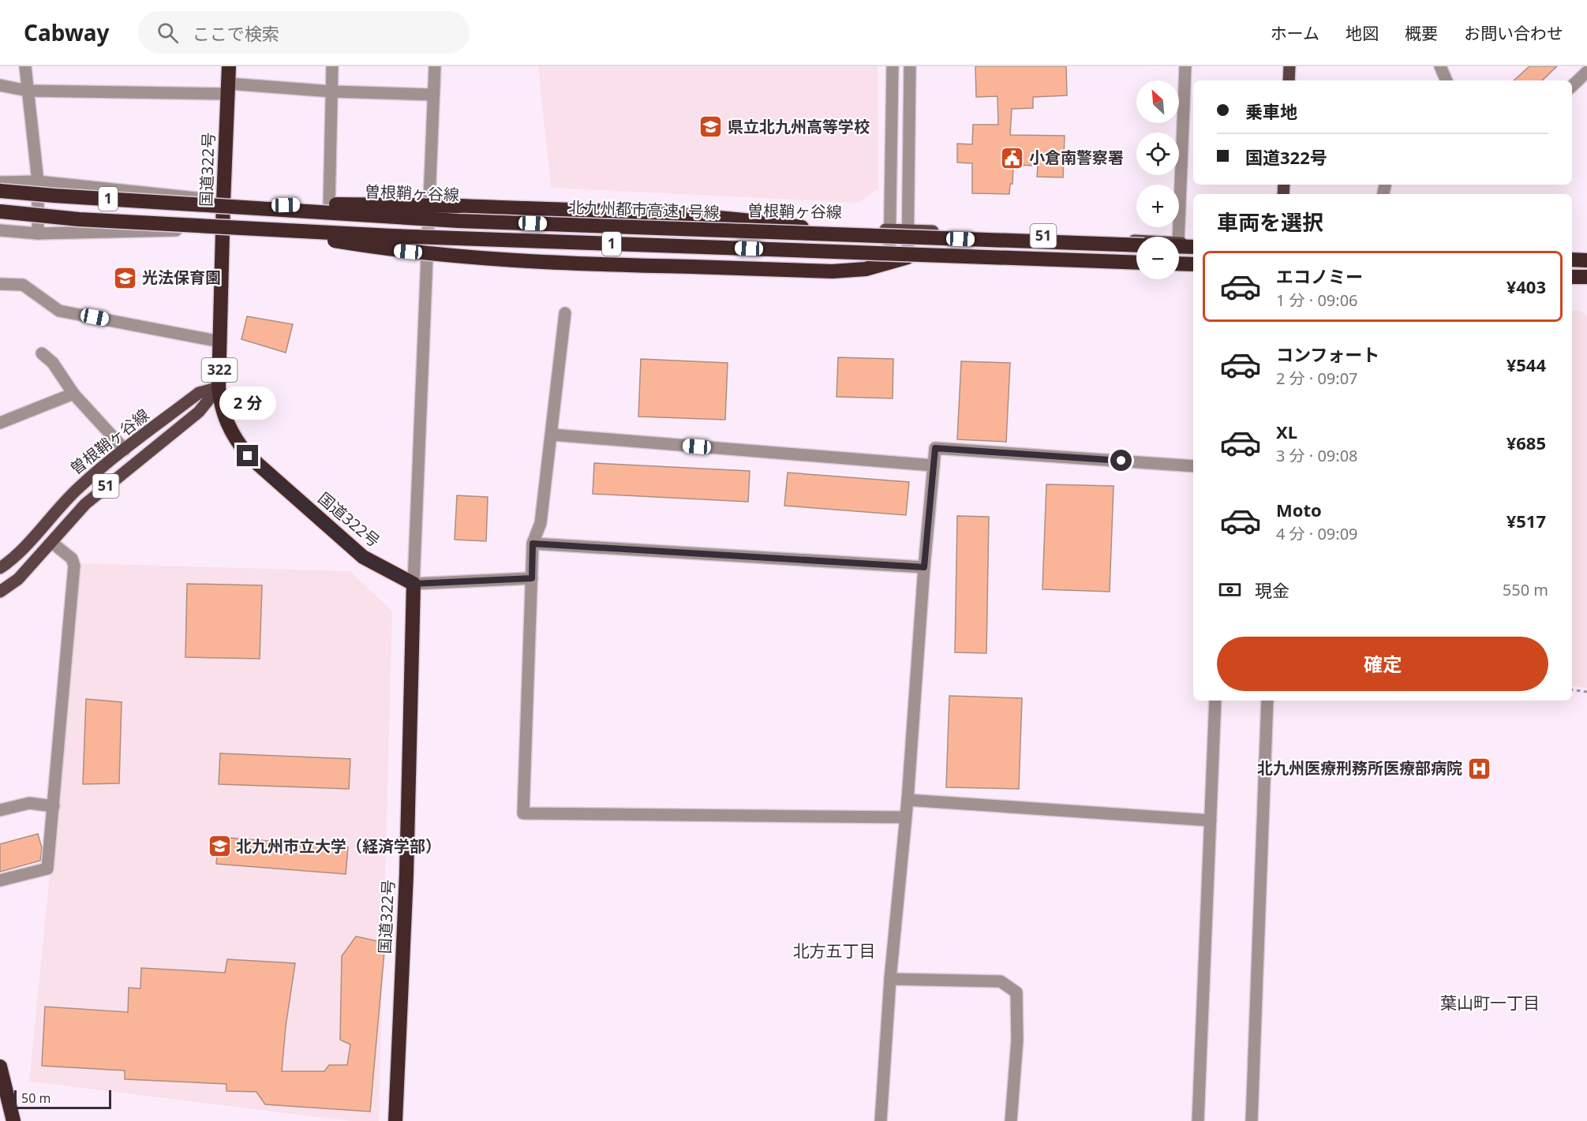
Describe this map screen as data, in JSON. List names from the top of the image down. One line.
{"streets":{"highway":["国道322号","1","北九州都市高速1号線","322"],"main road":["曽根鞘ヶ谷線","51"]},"crossings":[["国道322号","曽根鞘ヶ谷線"],["国道322号","北九州都市高速1号線"],["国道322号","51"],["曽根鞘ヶ谷線","北九州都市高速1号線"]],"districts":["北方五丁目","葉山町一丁目"],"places":{"school or university":["県立北九州高等学校","光法保育園","北九州市立大学（経済学部）"],"public building":["小倉南警察署"],"hospital":["北九州医療刑務所医療部病院"]},"scale_bar":"50 m","north":"top left","page":{"header":"Cabway","search":"ここで検索","nav":["ホーム","地図","概要","お問い合わせ"],"map_buttons":["+","−"],"banner":["乗車地","国道322号"],"heading":"車両を選択","list":[{"name":"エコノミー","note":"1 分 · 09:06","value":"¥403"},{"name":"コンフォート","note":"2 分 · 09:07","value":"¥544"},{"name":"XL","note":"3 分 · 09:08","value":"¥685"},{"name":"Moto","note":"4 分 · 09:09","value":"¥517"}],"bubble":"2 分","pay":["現金","550 m"],"buttons":"確定","scale":"50 m"}}
